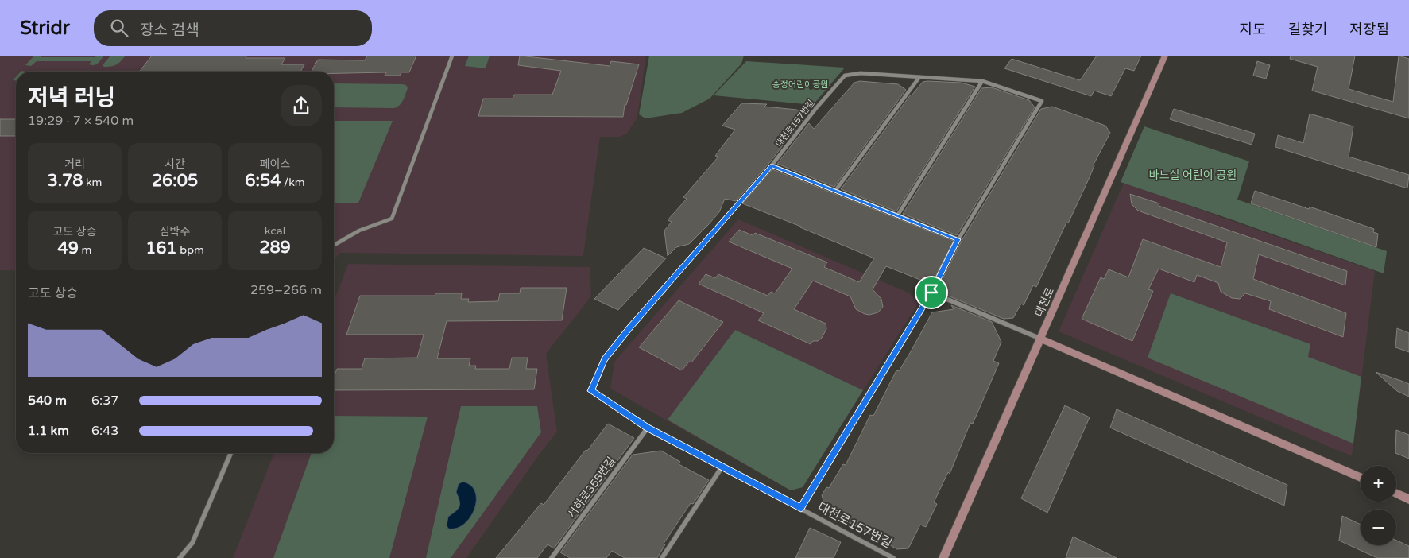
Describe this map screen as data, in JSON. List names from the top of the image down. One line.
{"streets":{"street":["대천로157번길","대천로","서하로355번길"]},"crossings":[["대천로157번길","서하로355번길"]],"parks":["송정어린이공원","바느실 어린이 공원"],"page":{"header":"Stridr","search":"장소 검색","nav":["지도","길찾기","저장됨"],"heading":["저녁 러닝","19:29 · 7 × 540 m"],"stats":[["거리","3.78 km"],["시간","26:05"],["페이스","6:54 /km"],["고도 상승","49 m"],["심박수","161 bpm"],["kcal","289"]],"chart":["고도 상승","259–266 m"],"list":[{"name":"540 m","note":"6:37"},{"name":"1.1 km","note":"6:43"}],"map_buttons":["+","−"]}}
